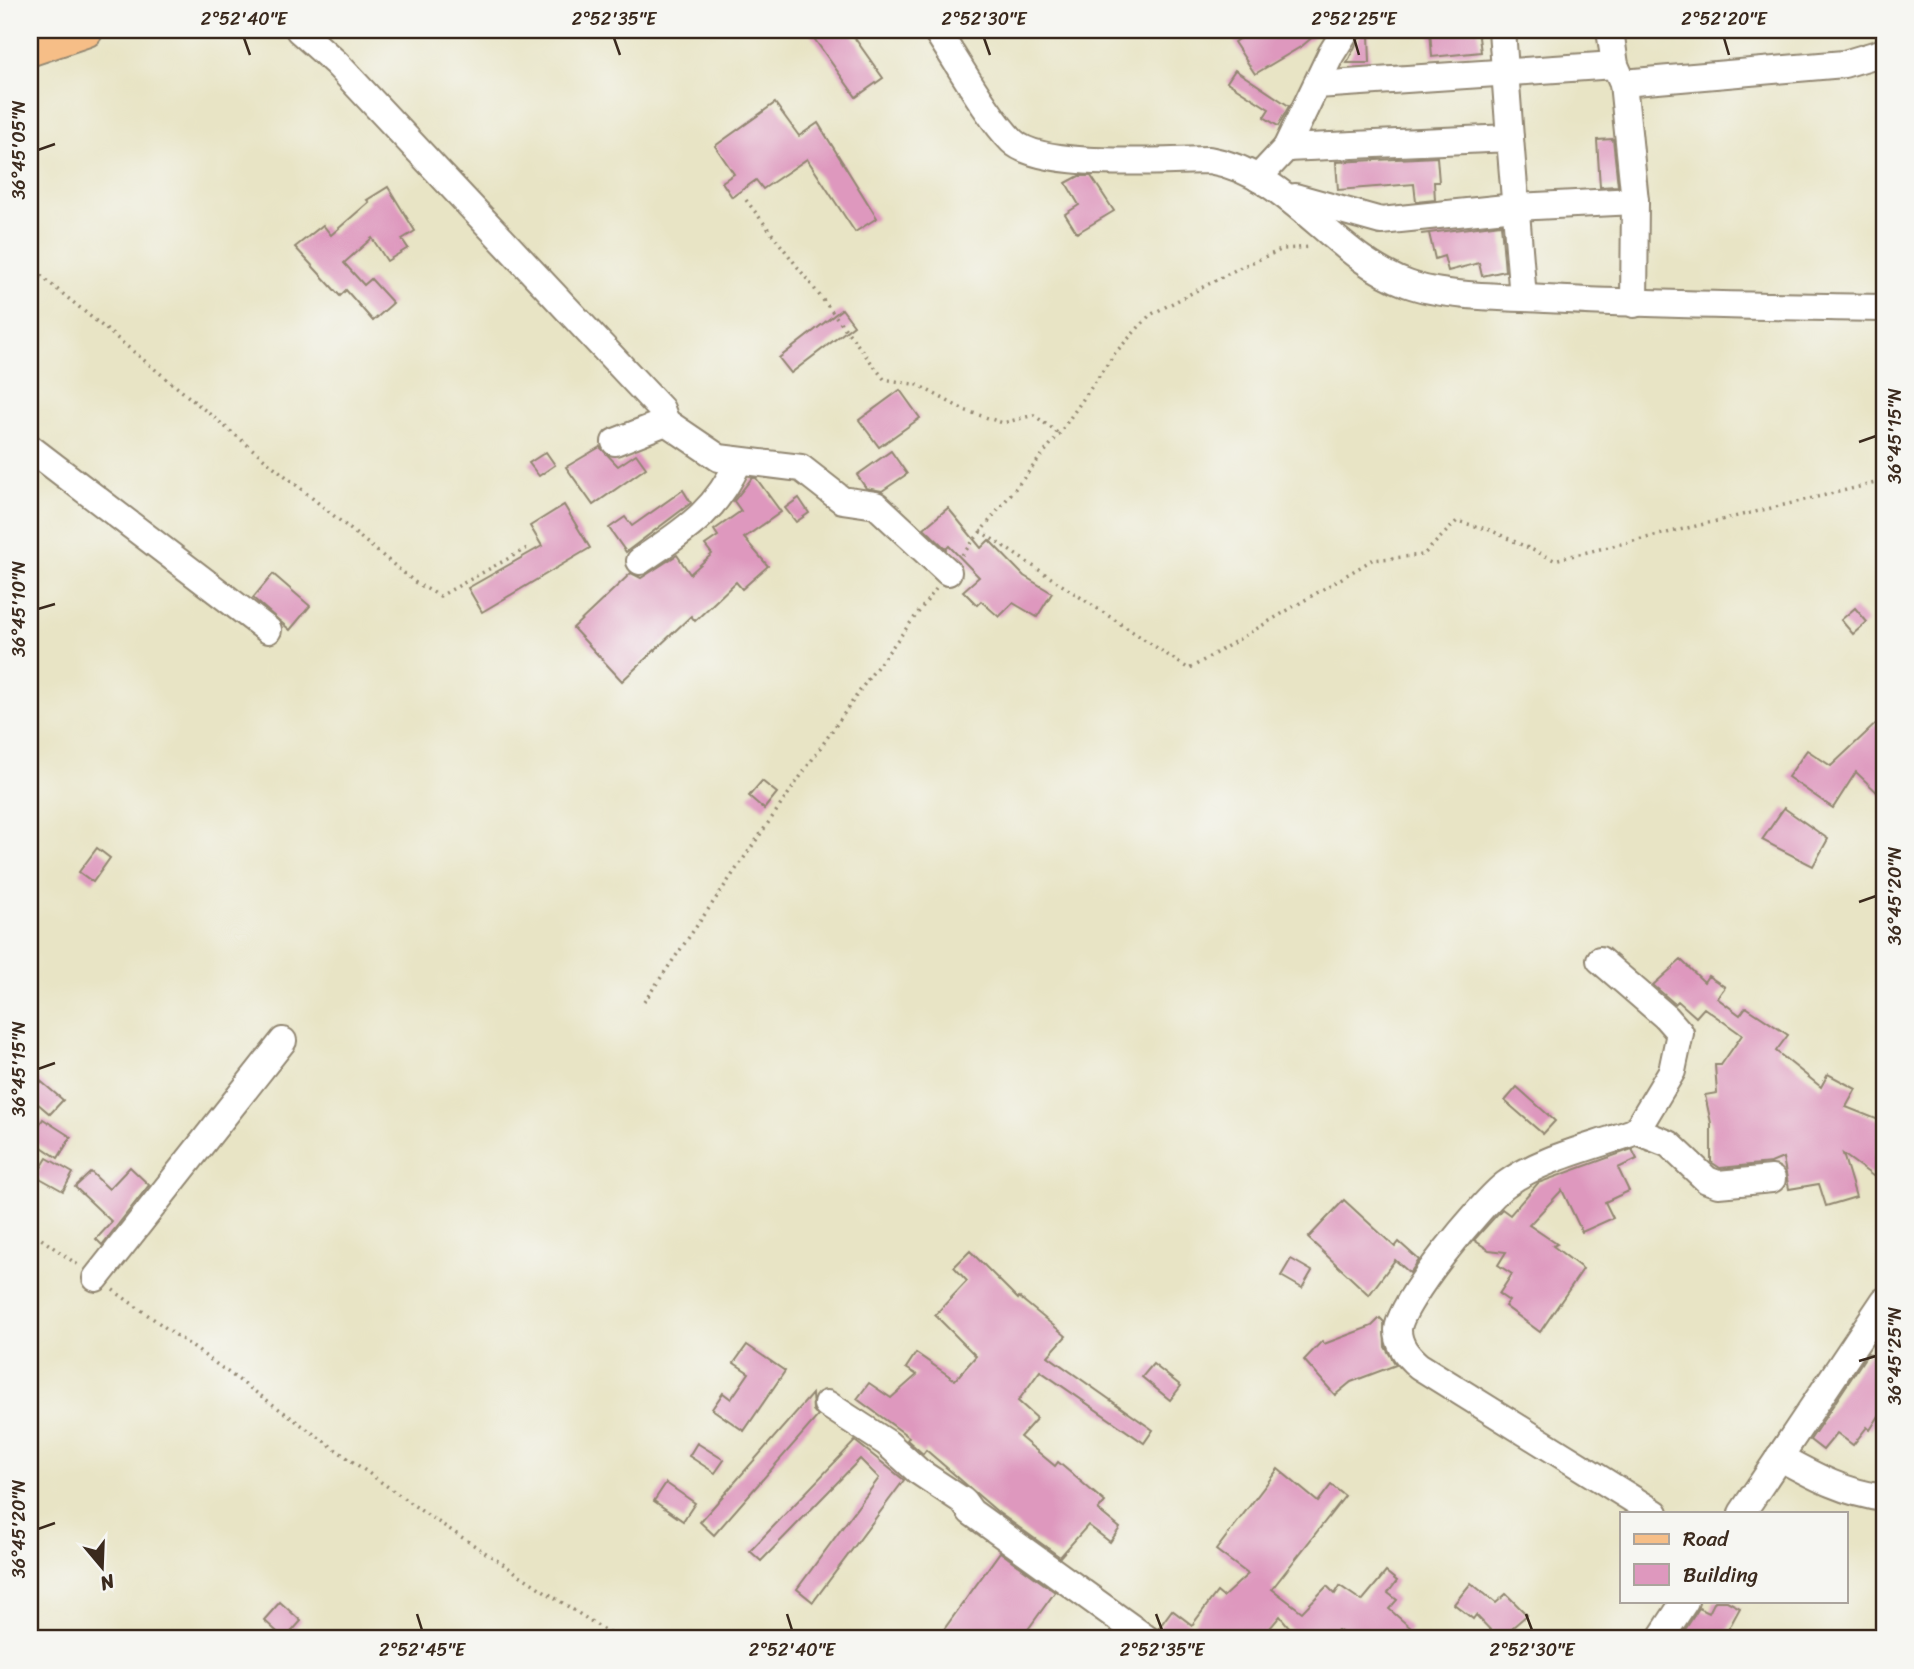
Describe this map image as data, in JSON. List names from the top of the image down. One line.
{"legend":["Road","Building"],"north":"bottom","coordinates":["2°52'40\"E","2°52'35\"E","2°52'30\"E","2°52'25\"E","2°52'20\"E","36°45'05\"N","36°45'15\"N","36°45'10\"N","36°45'20\"N","36°45'25\"N","2°52'45\"E"]}
